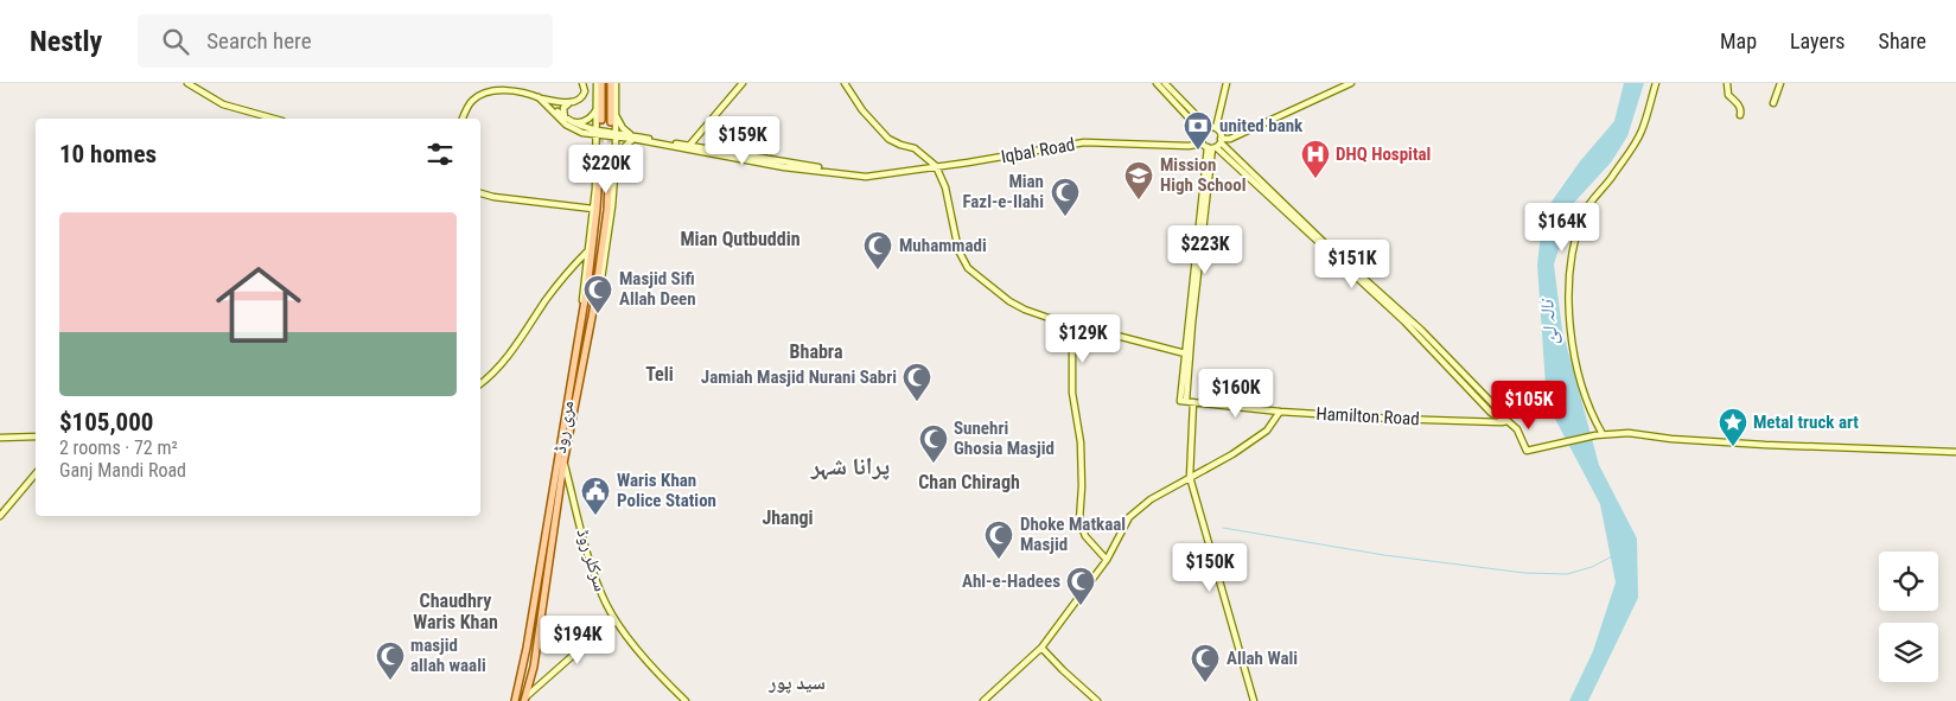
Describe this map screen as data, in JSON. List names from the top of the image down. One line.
{"streets":{"main road":["مری روڈ"],"street":["Iqbal Road","Hamilton Road","سرکلر روڈ"]},"crossings":[["مری روڈ","سرکلر روڈ"]],"districts":["Mian Qutbuddin","Bhabra","Teli","پرانا شہر","Chan Chiragh","Jhangi","Chaudhry Waris Khan","سید پور"],"water":["نالہ لئ"],"places":{"bank":["united bank"],"hospital":["DHQ Hospital"],"school or university":["Mission High School"],"mosque":["Mian Fazl-e-Ilahi","Muhammadi","Masjid Sifi Allah Deen","Jamiah Masjid Nurani Sabri","Sunehri Ghosia Masjid","Dhoke Matkaal Masjid","Ahl-e-Hadees","masjid allah waali","Allah Wali"],"place":["Metal truck art"],"public building":["Waris Khan Police Station"]},"page":{"header":"Nestly","search":"Search here","nav":["Map","Layers","Share"],"price":["$159K","$220K","$164K","$223K","$151K","$129K","$160K","$105K","$150K","$194K"],"heading":"10 homes","list":[{"name":"$105,000","note":"2 rooms · 72 m² · Ganj Mandi Road"}]}}
